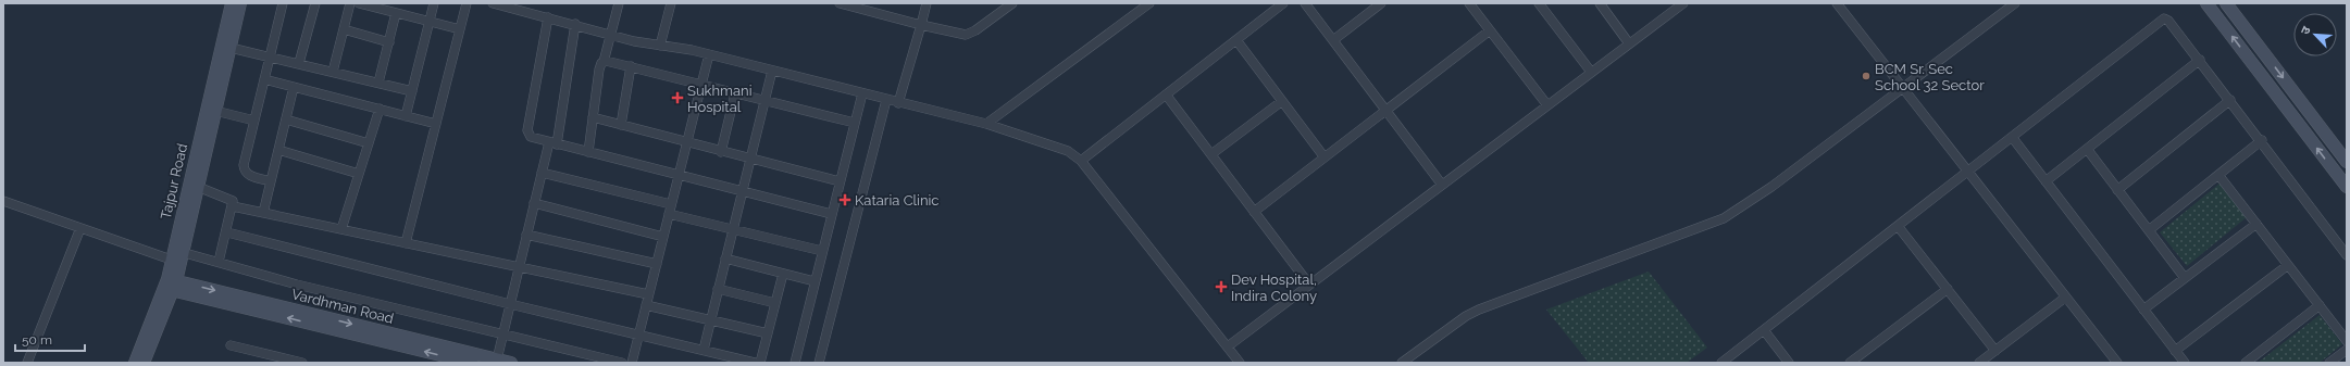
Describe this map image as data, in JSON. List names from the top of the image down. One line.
{"streets":{"street":["Tajpur Road","Vardhman Road"]},"crossings":[["Tajpur Road","Vardhman Road"]],"places":{"other":["BCM Sr. Sec School 32 Sector"],"health":["Sukhmani Hospital","Kataria Clinic","Dev Hospital, Indira Colony"]},"scale_bar":"50 m","north":"top left"}
